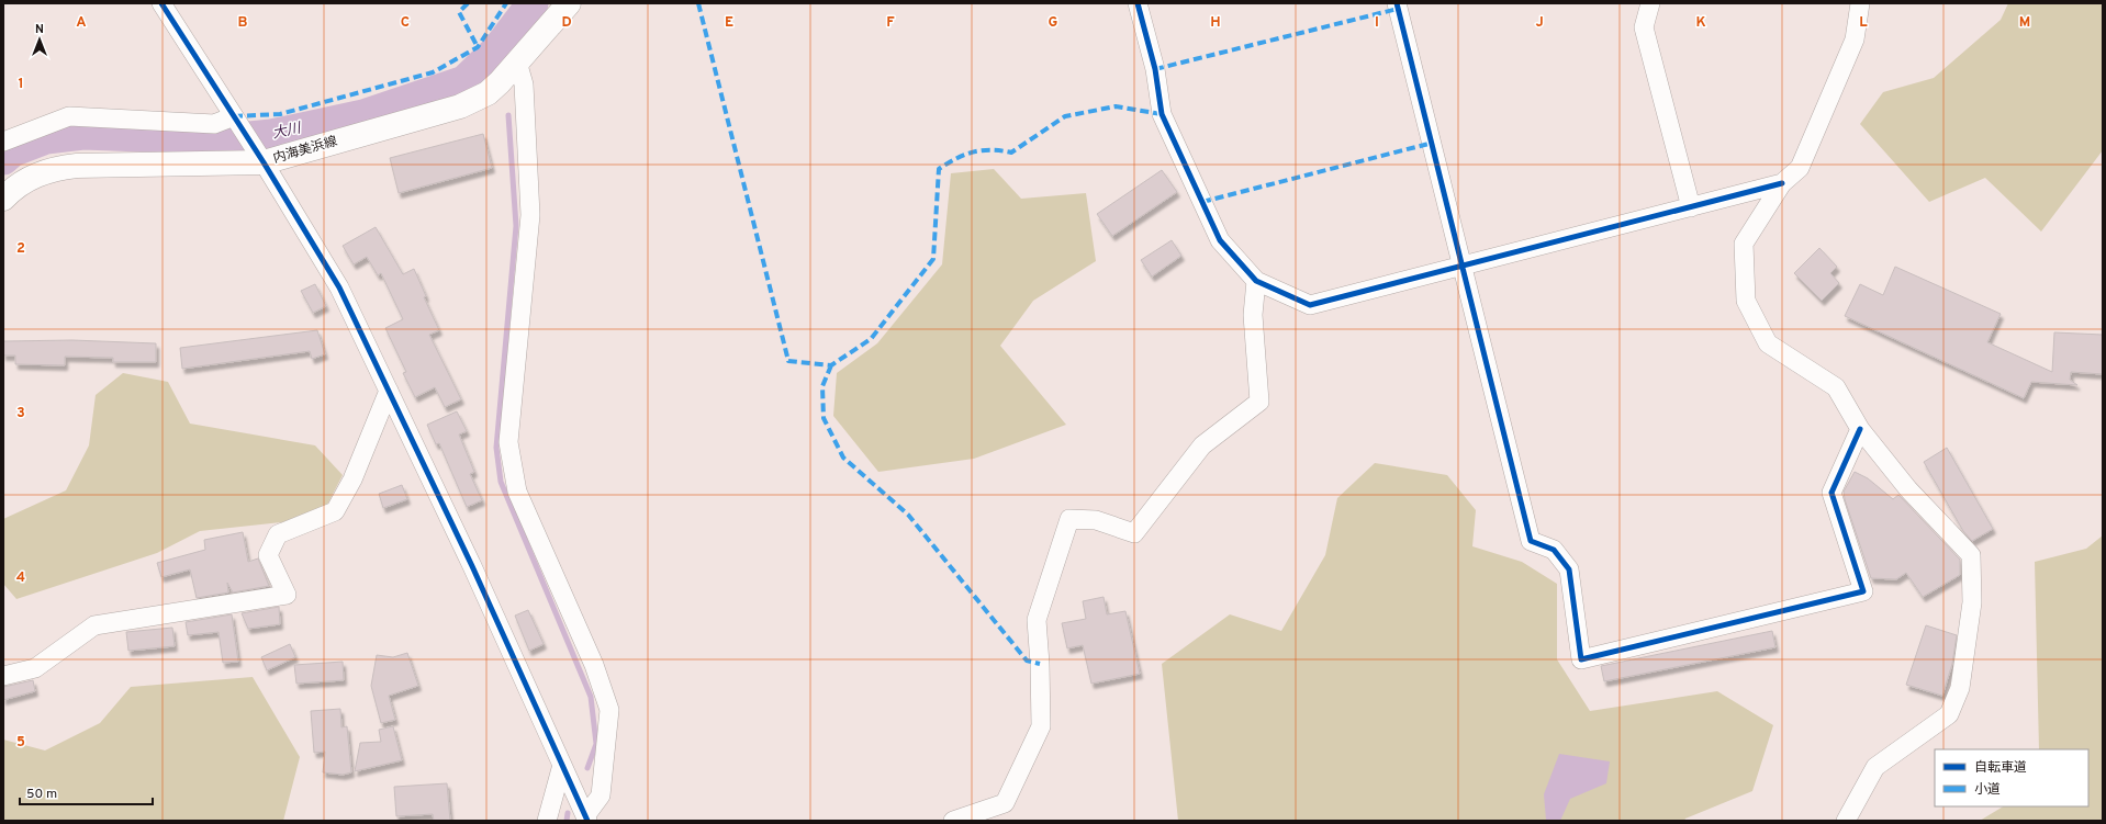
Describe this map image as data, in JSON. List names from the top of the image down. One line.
{"streets":{"main road":["内海美浜線"]},"water":["大川"],"legend":["自転車道","小道"],"scale_bar":"50 m","north":"top","grid":{"columns":["A","B","C","D","E","F","G","H","I","J","K","L","M"],"rows":["1","2","3","4","5"]}}
